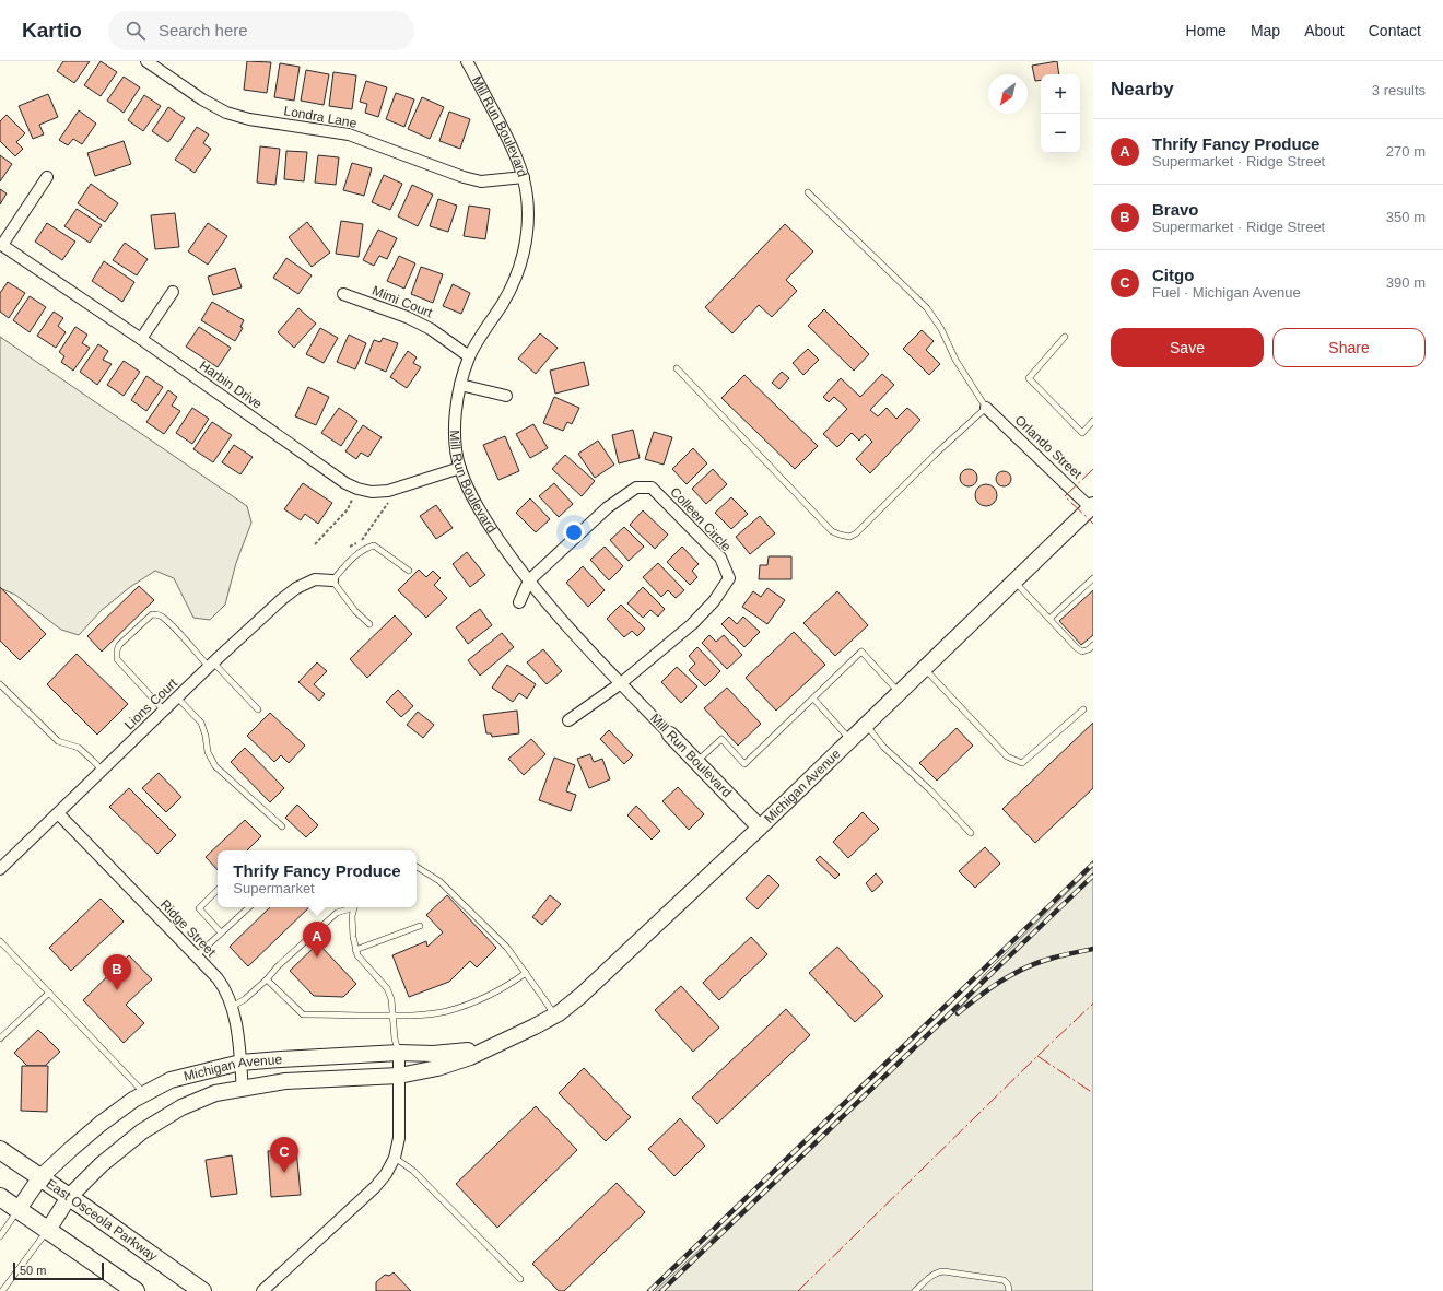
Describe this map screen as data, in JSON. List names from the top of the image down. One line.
{"streets":{"main road":["Mill Run Boulevard","Michigan Avenue","East Osceola Parkway"],"street":["Londra Lane","Mimi Court","Harbin Drive","Orlando Street","Colleen Circle","Lions Court","Ridge Street"]},"crossings":[["Londra Lane","Mill Run Boulevard"],["Mill Run Boulevard","Mimi Court"],["Mill Run Boulevard","Harbin Drive"],["Mill Run Boulevard","Colleen Circle"],["Mill Run Boulevard","Michigan Avenue"],["Orlando Street","Michigan Avenue"],["Lions Court","Ridge Street"],["Michigan Avenue","Ridge Street"],["Michigan Avenue","East Osceola Parkway"]],"scale_bar":"50 m","north":"bottom left","page":{"header":"Kartio","search":"Search here","nav":["Home","Map","About","Contact"],"heading":["Nearby","3 results"],"map_buttons":["+","−"],"list":[{"mark":"A","name":"Thrify Fancy Produce","note":"Supermarket · Ridge Street","value":"270 m"},{"mark":"B","name":"Bravo","note":"Supermarket · Ridge Street","value":"350 m"},{"mark":"C","name":"Citgo","note":"Fuel · Michigan Avenue","value":"390 m"}],"buttons":["Save","Share"],"popup":["Thrify Fancy Produce","Supermarket"],"pins":["A","B","C"],"scale":"50 m"}}
